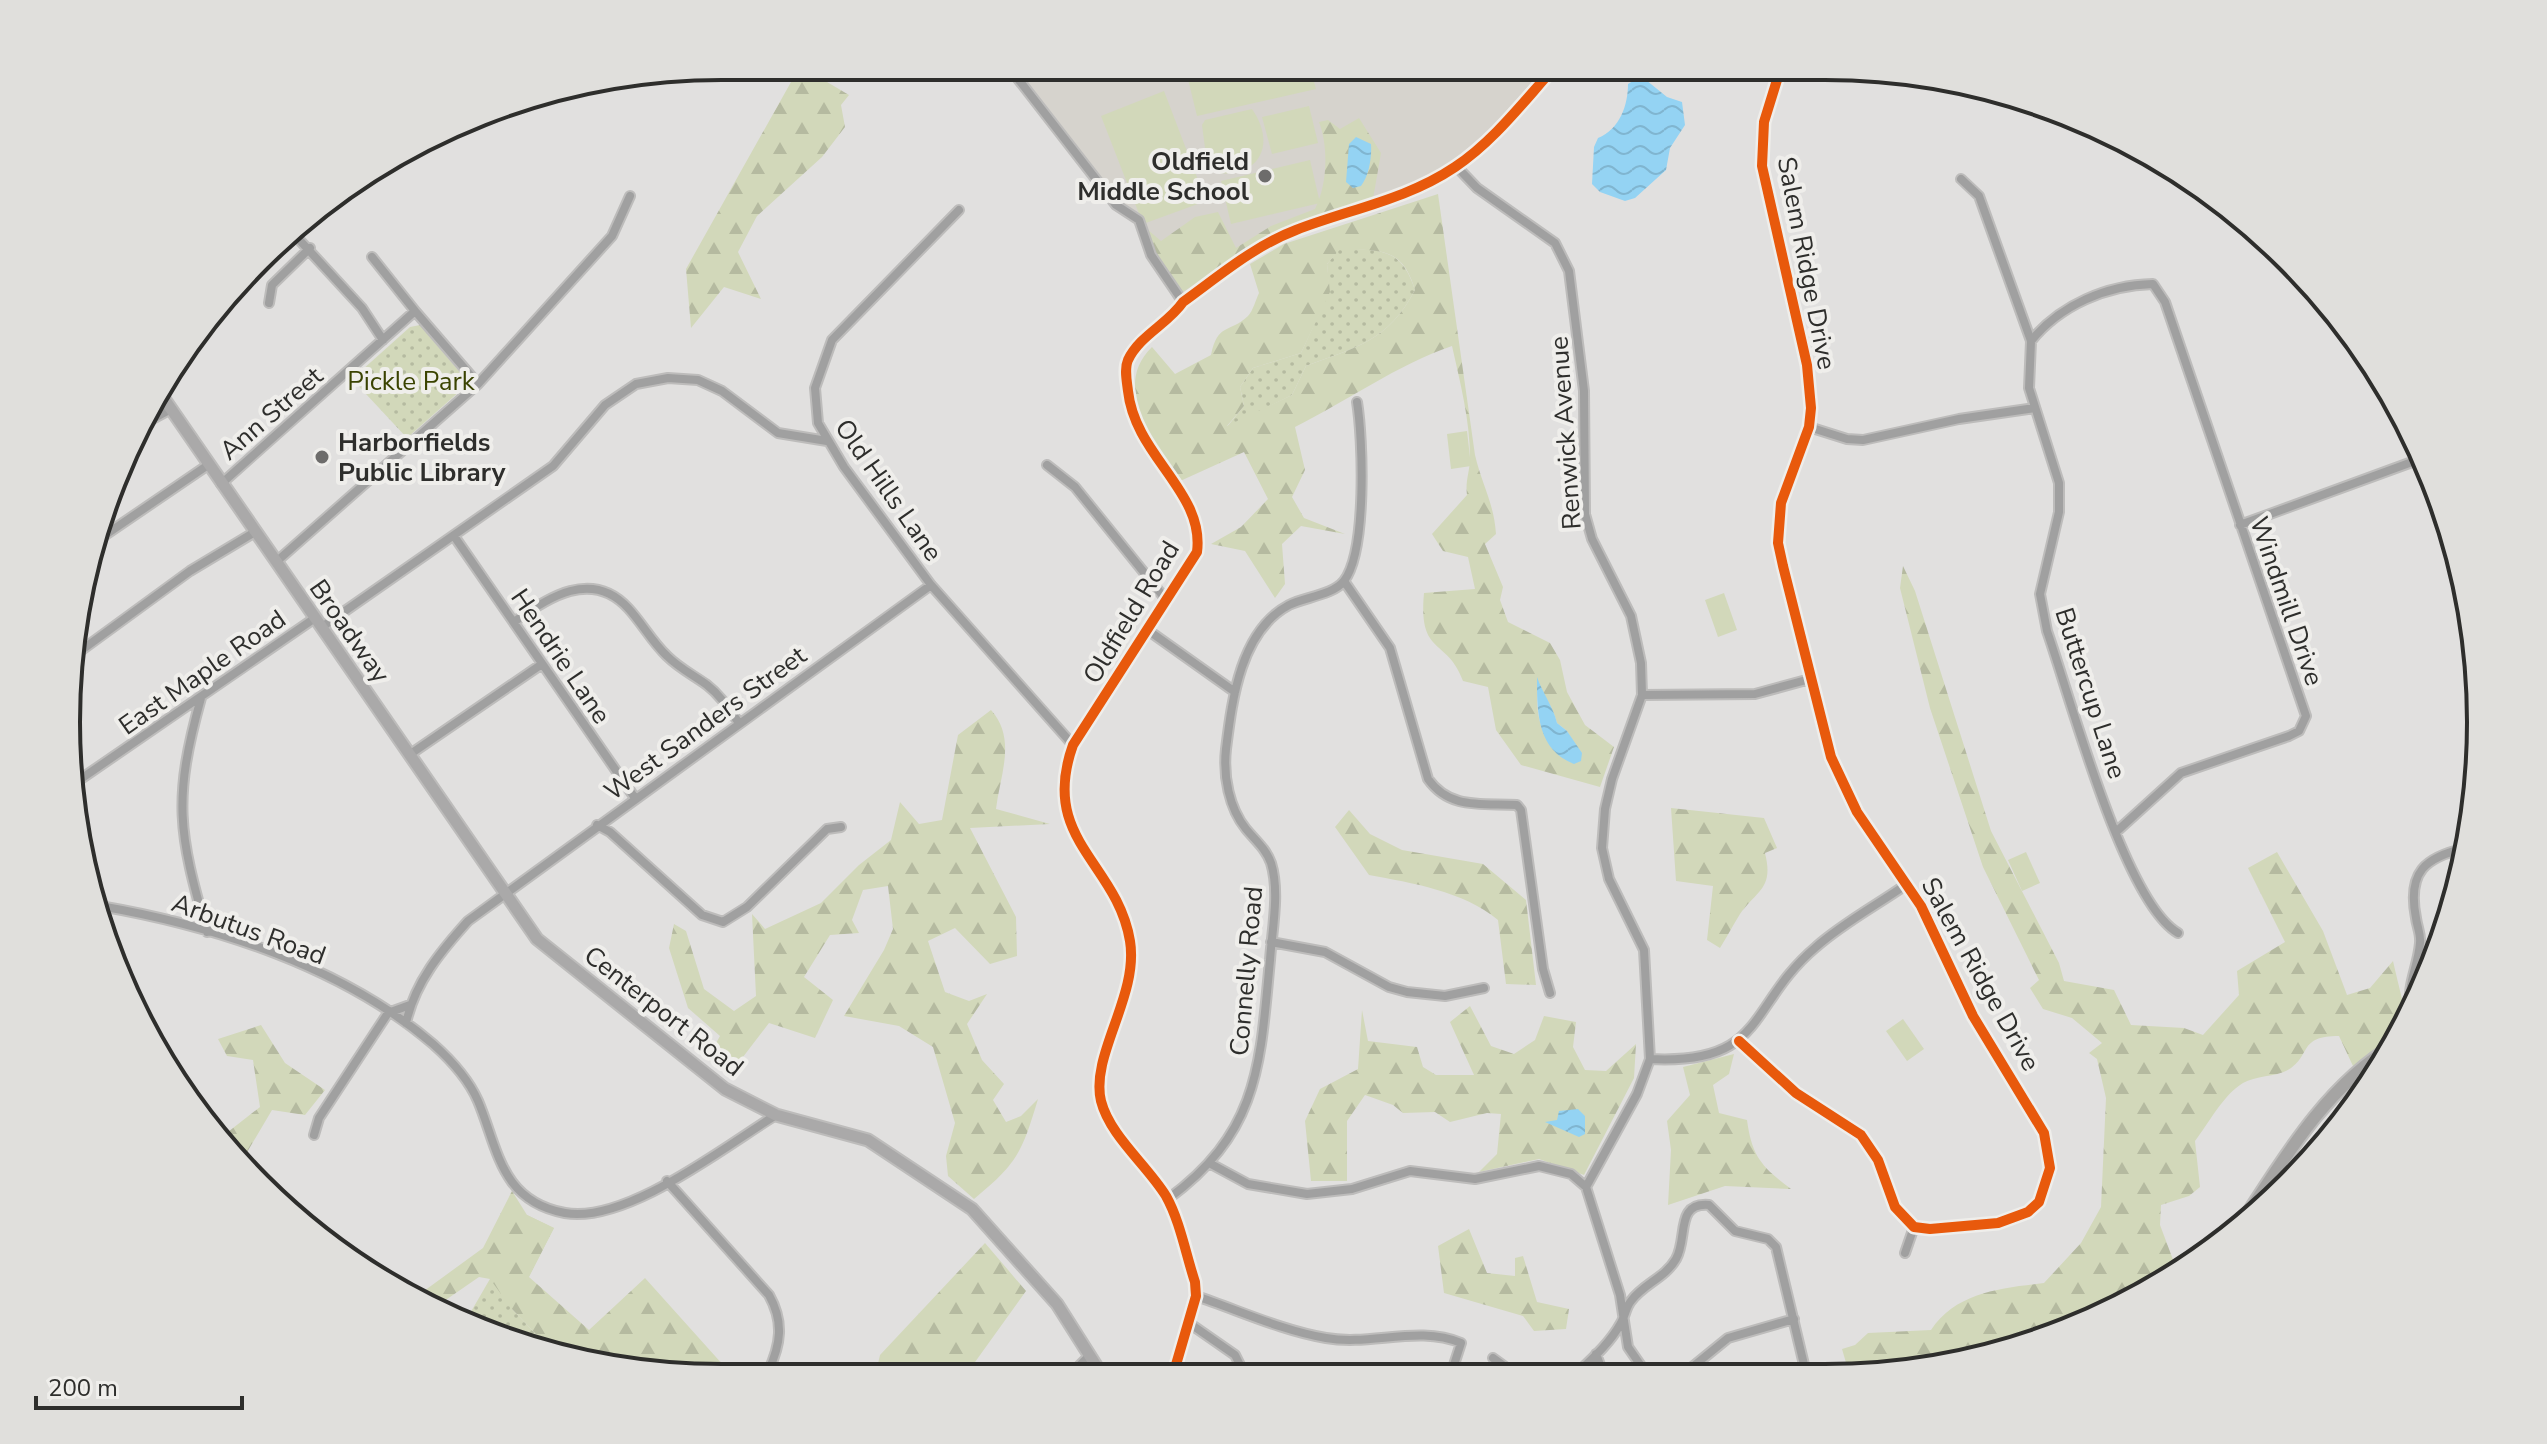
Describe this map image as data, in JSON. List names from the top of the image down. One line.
{"streets":{"main road":["Broadway","Centerport Road"],"street":["Salem Ridge Drive","Ann Street","Renwick Avenue","Old Hills Lane","Windmill Drive","Oldfield Road","Hendrie Lane","East Maple Road","Buttercup Lane","West Sanders Street","Arbutus Road","Connelly Road"]},"crossings":[["Ann Street","Broadway"],["Renwick Avenue","Oldfield Road"],["Old Hills Lane","Oldfield Road"],["Old Hills Lane","East Maple Road"],["Old Hills Lane","West Sanders Street"],["Windmill Drive","Buttercup Lane"],["Oldfield Road","Connelly Road"],["Broadway","East Maple Road"],["Broadway","West Sanders Street"],["Broadway","Centerport Road"],["Hendrie Lane","East Maple Road"],["Hendrie Lane","West Sanders Street"],["West Sanders Street","Arbutus Road"],["West Sanders Street","Centerport Road"],["Arbutus Road","Centerport Road"]],"parks":["Pickle Park"],"places":["Oldfield Middle School","Harborfields Public Library"],"scale_bar":"200 m"}
